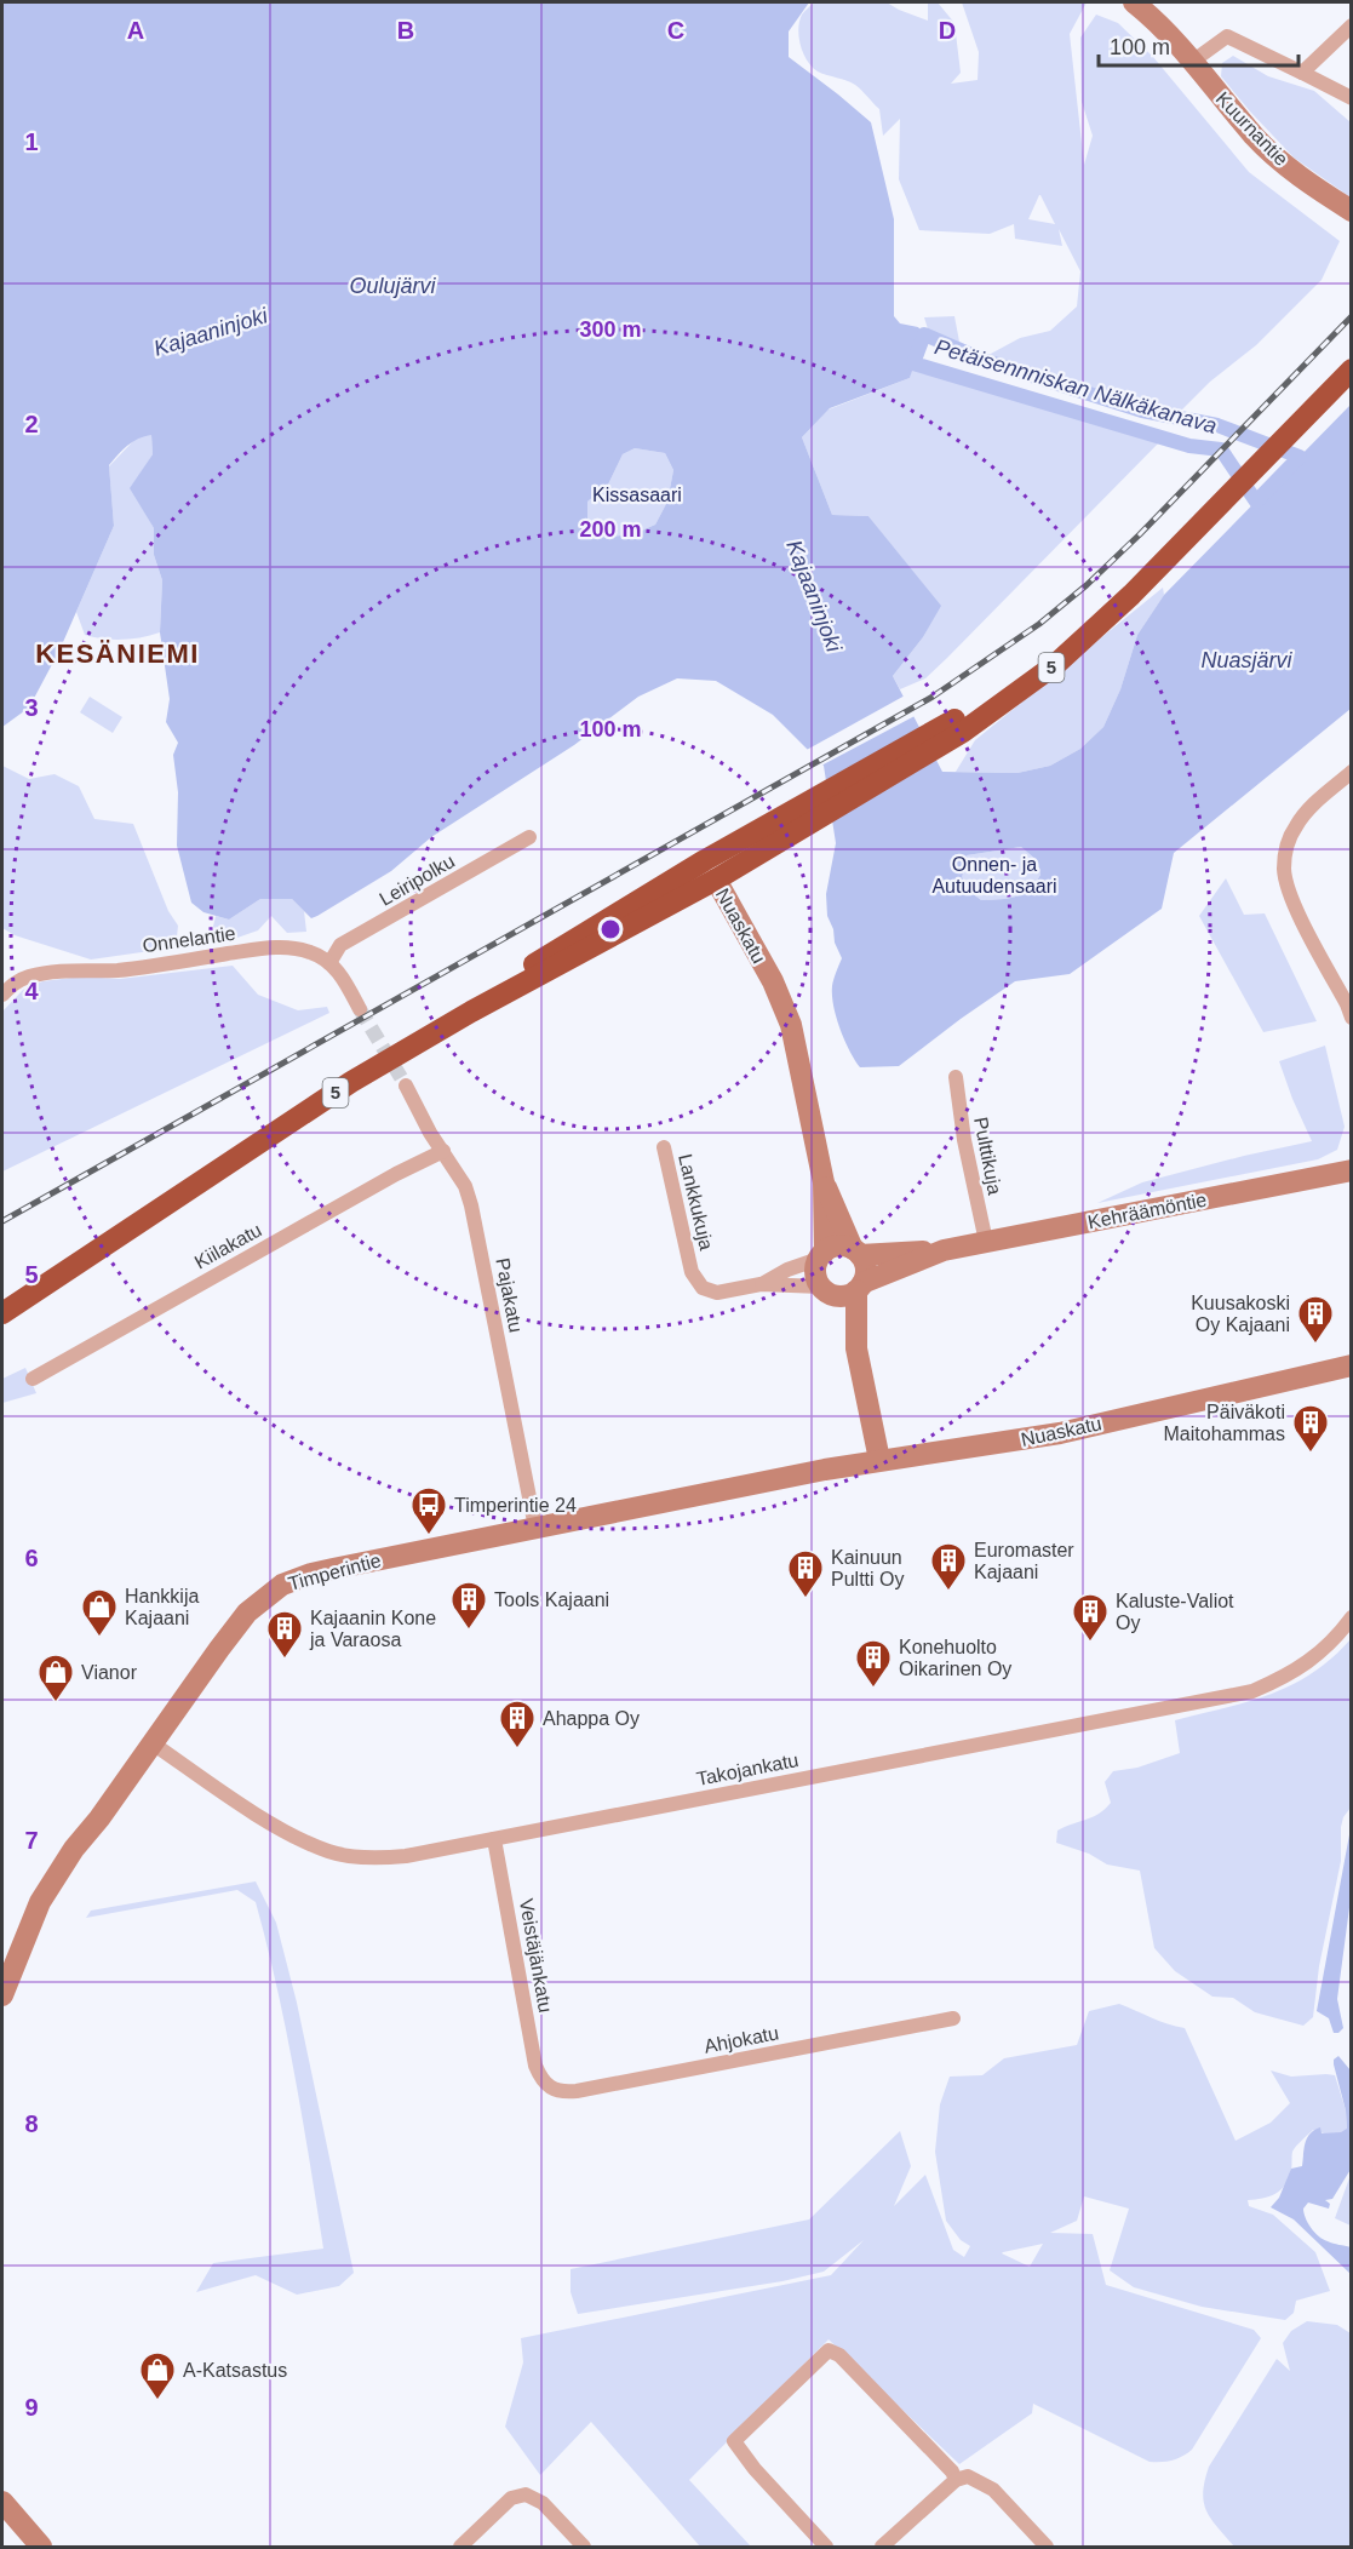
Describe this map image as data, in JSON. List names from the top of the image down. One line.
{"streets":{"highway":["5"],"street":["Kuurnantie","Leiripolku","Nuaskatu","Onnelantie","Pulttikuja","Lankkukuja","Kehräämöntie","Kiilakatu","Pajakatu","Timperintie","Takojankatu","Veistäjänkatu","Ahjokatu"]},"crossings":[["5","Nuaskatu"],["Leiripolku","Onnelantie"],["Nuaskatu","Lankkukuja"],["Nuaskatu","Kehräämöntie"],["Nuaskatu","Timperintie"],["Pulttikuja","Kehräämöntie"],["Lankkukuja","Kehräämöntie"],["Kiilakatu","Pajakatu"],["Pajakatu","Timperintie"],["Timperintie","Takojankatu"],["Takojankatu","Veistäjänkatu"],["Veistäjänkatu","Ahjokatu"]],"districts":["KESÄNIEMI"],"water":["Oulujärvi","Kajaaninjoki","Petäisennniskan Nälkäkanava","Nuasjärvi"],"parks":["Kissasaari","Onnen- ja Autuudensaari"],"places":{"building":["Kuusakoski Oy Kajaani","Päiväkoti Maitohammas","Euromaster Kajaani","Kainuun Pultti Oy","Tools Kajaani","Kaluste-Valiot Oy","Kajaanin Kone ja Varaosa","Konehuolto Oikarinen Oy","Ahappa Oy"],"bus stop":["Timperintie 24"],"shop":["Hankkija Kajaani","Vianor","A-Katsastus"]},"scale_bar":"100 m","grid":{"columns":["A","B","C","D"],"rows":["1","2","3","4","5","6","7","8","9"]},"rings":["300 m","200 m","100 m"]}
